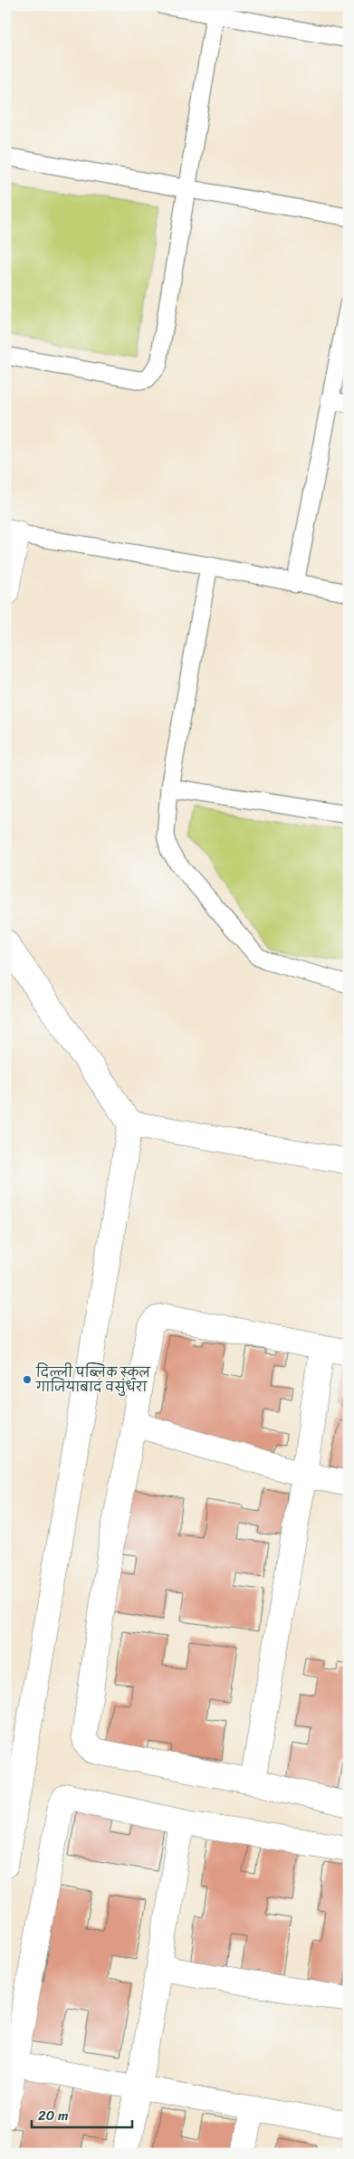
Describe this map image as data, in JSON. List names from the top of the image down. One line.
{"places":["दिल्ली पब्लिक स्कूल गाजियाबाद वसुंधरा"],"scale_bar":"20 m"}
